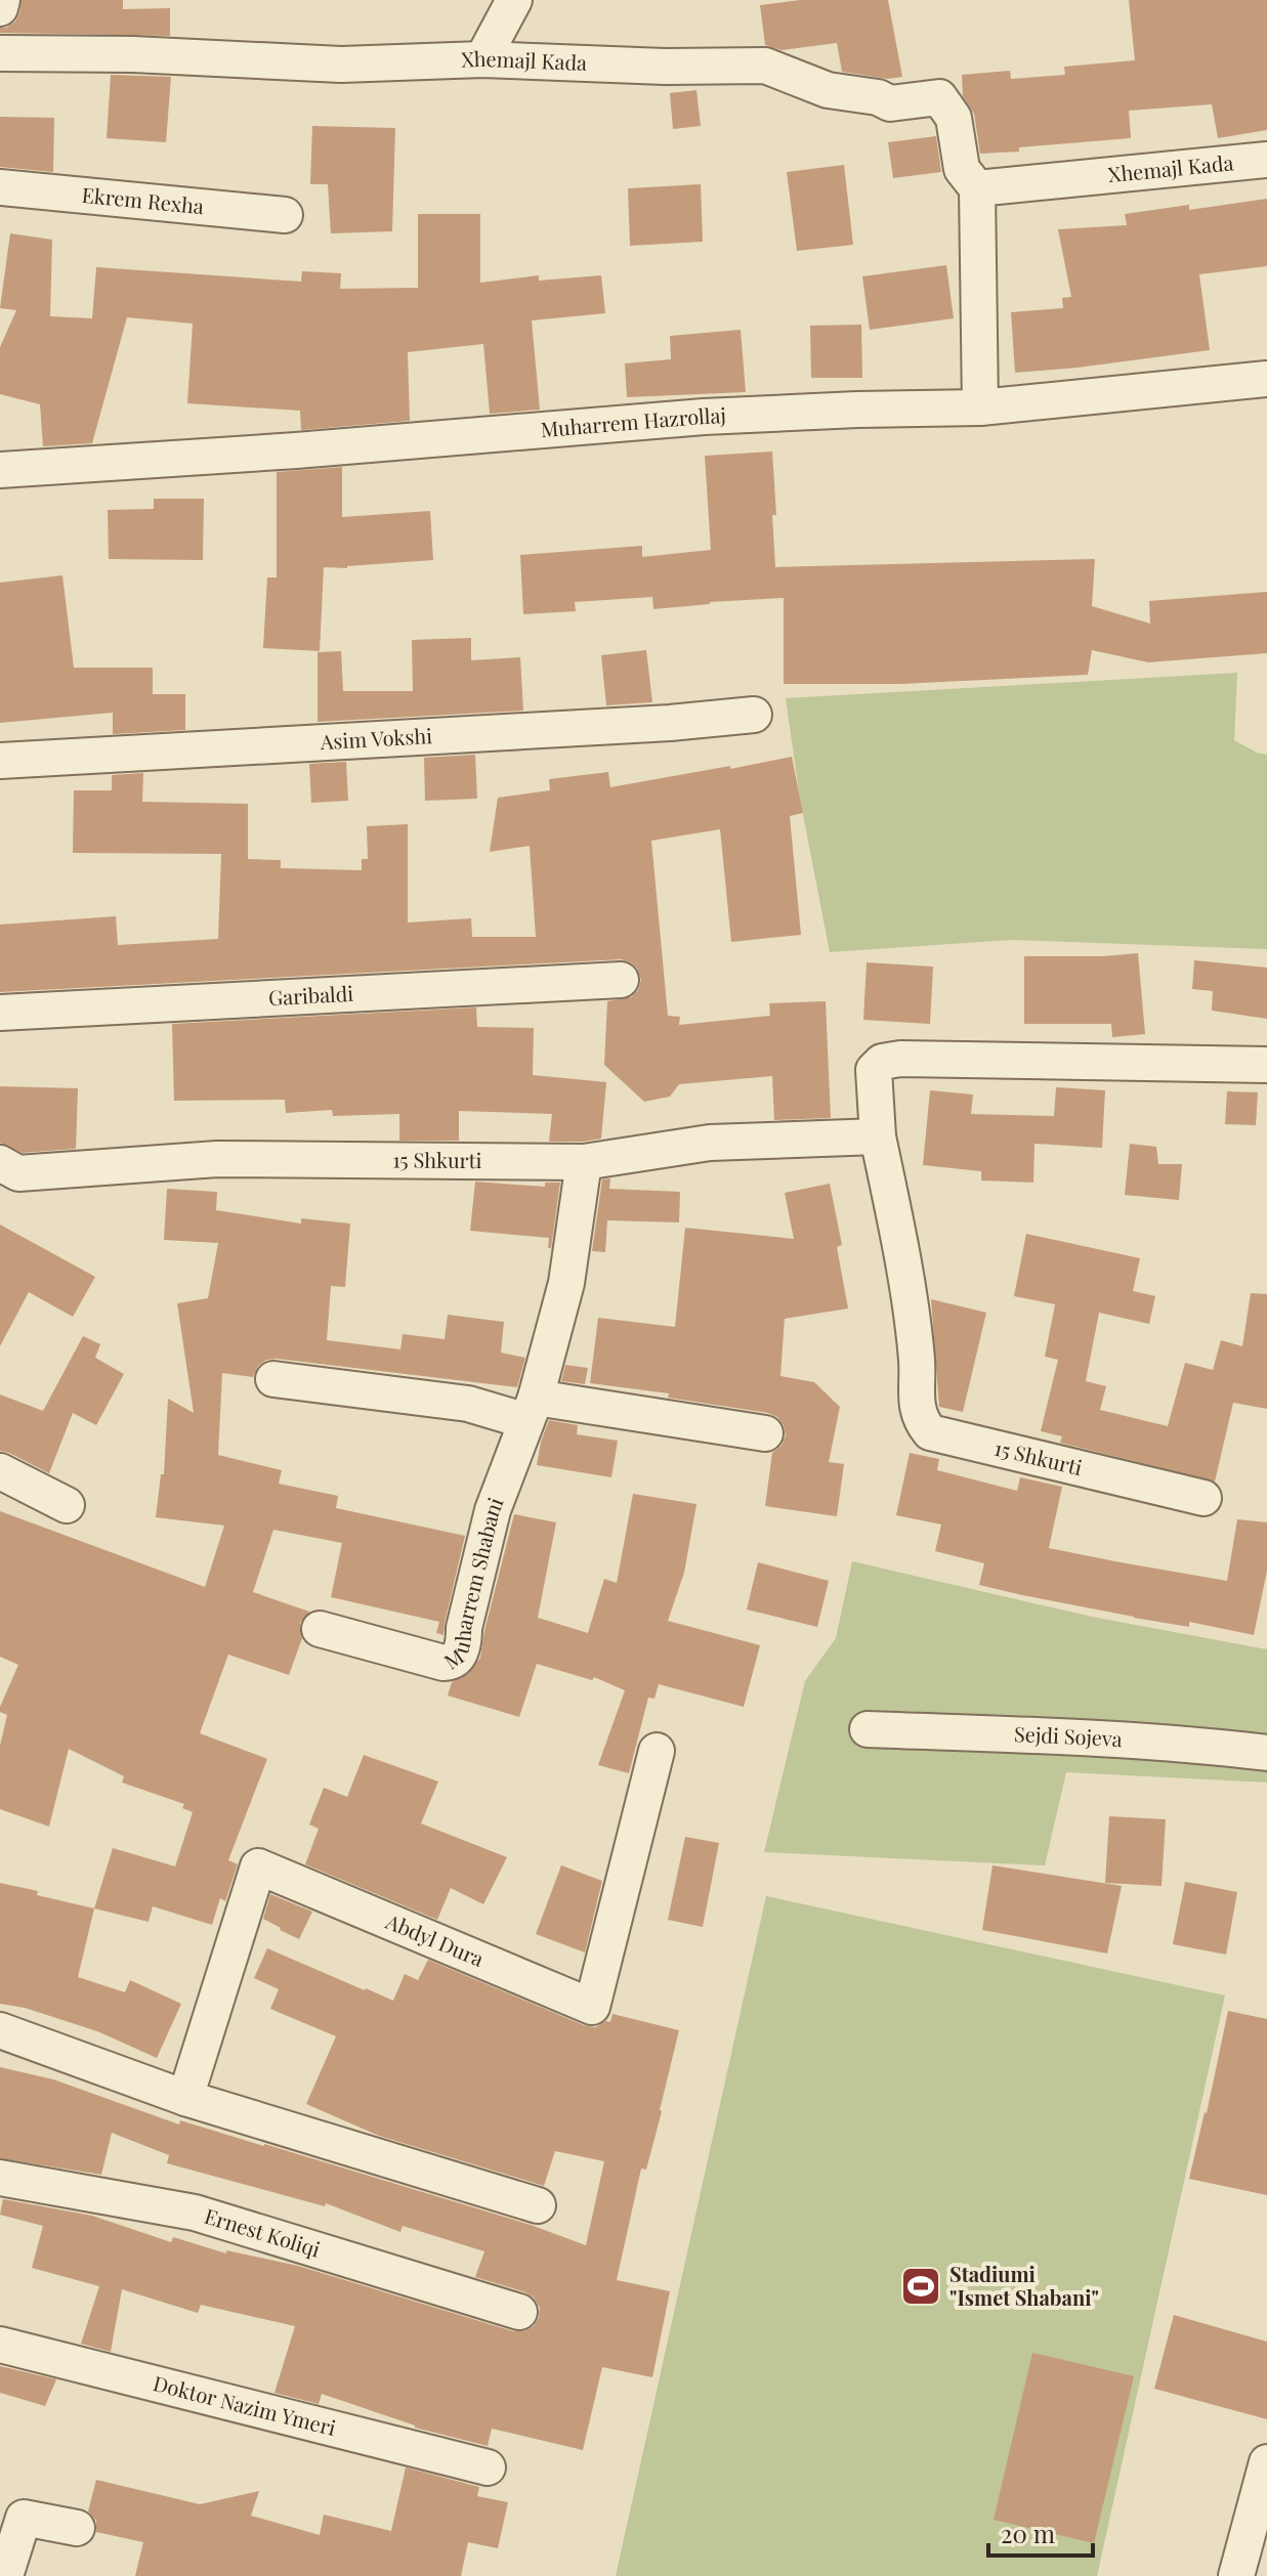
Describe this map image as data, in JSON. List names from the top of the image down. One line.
{"streets":{"street":["Xhemajl Kada","Ekrem Rexha","Muharrem Hazrollaj","Asim Vokshi","Garibaldi","15 Shkurti","Muharrem Shabani","Sejdi Sojeva","Abdyl Dura","Ernest Koliqi","Doktor Nazim Ymeri"]},"crossings":[["Xhemajl Kada","Muharrem Hazrollaj"],["15 Shkurti","Muharrem Shabani"]],"places":{"sports":["Stadiumi \"Ismet Shabani\""]},"scale_bar":"20 m"}
